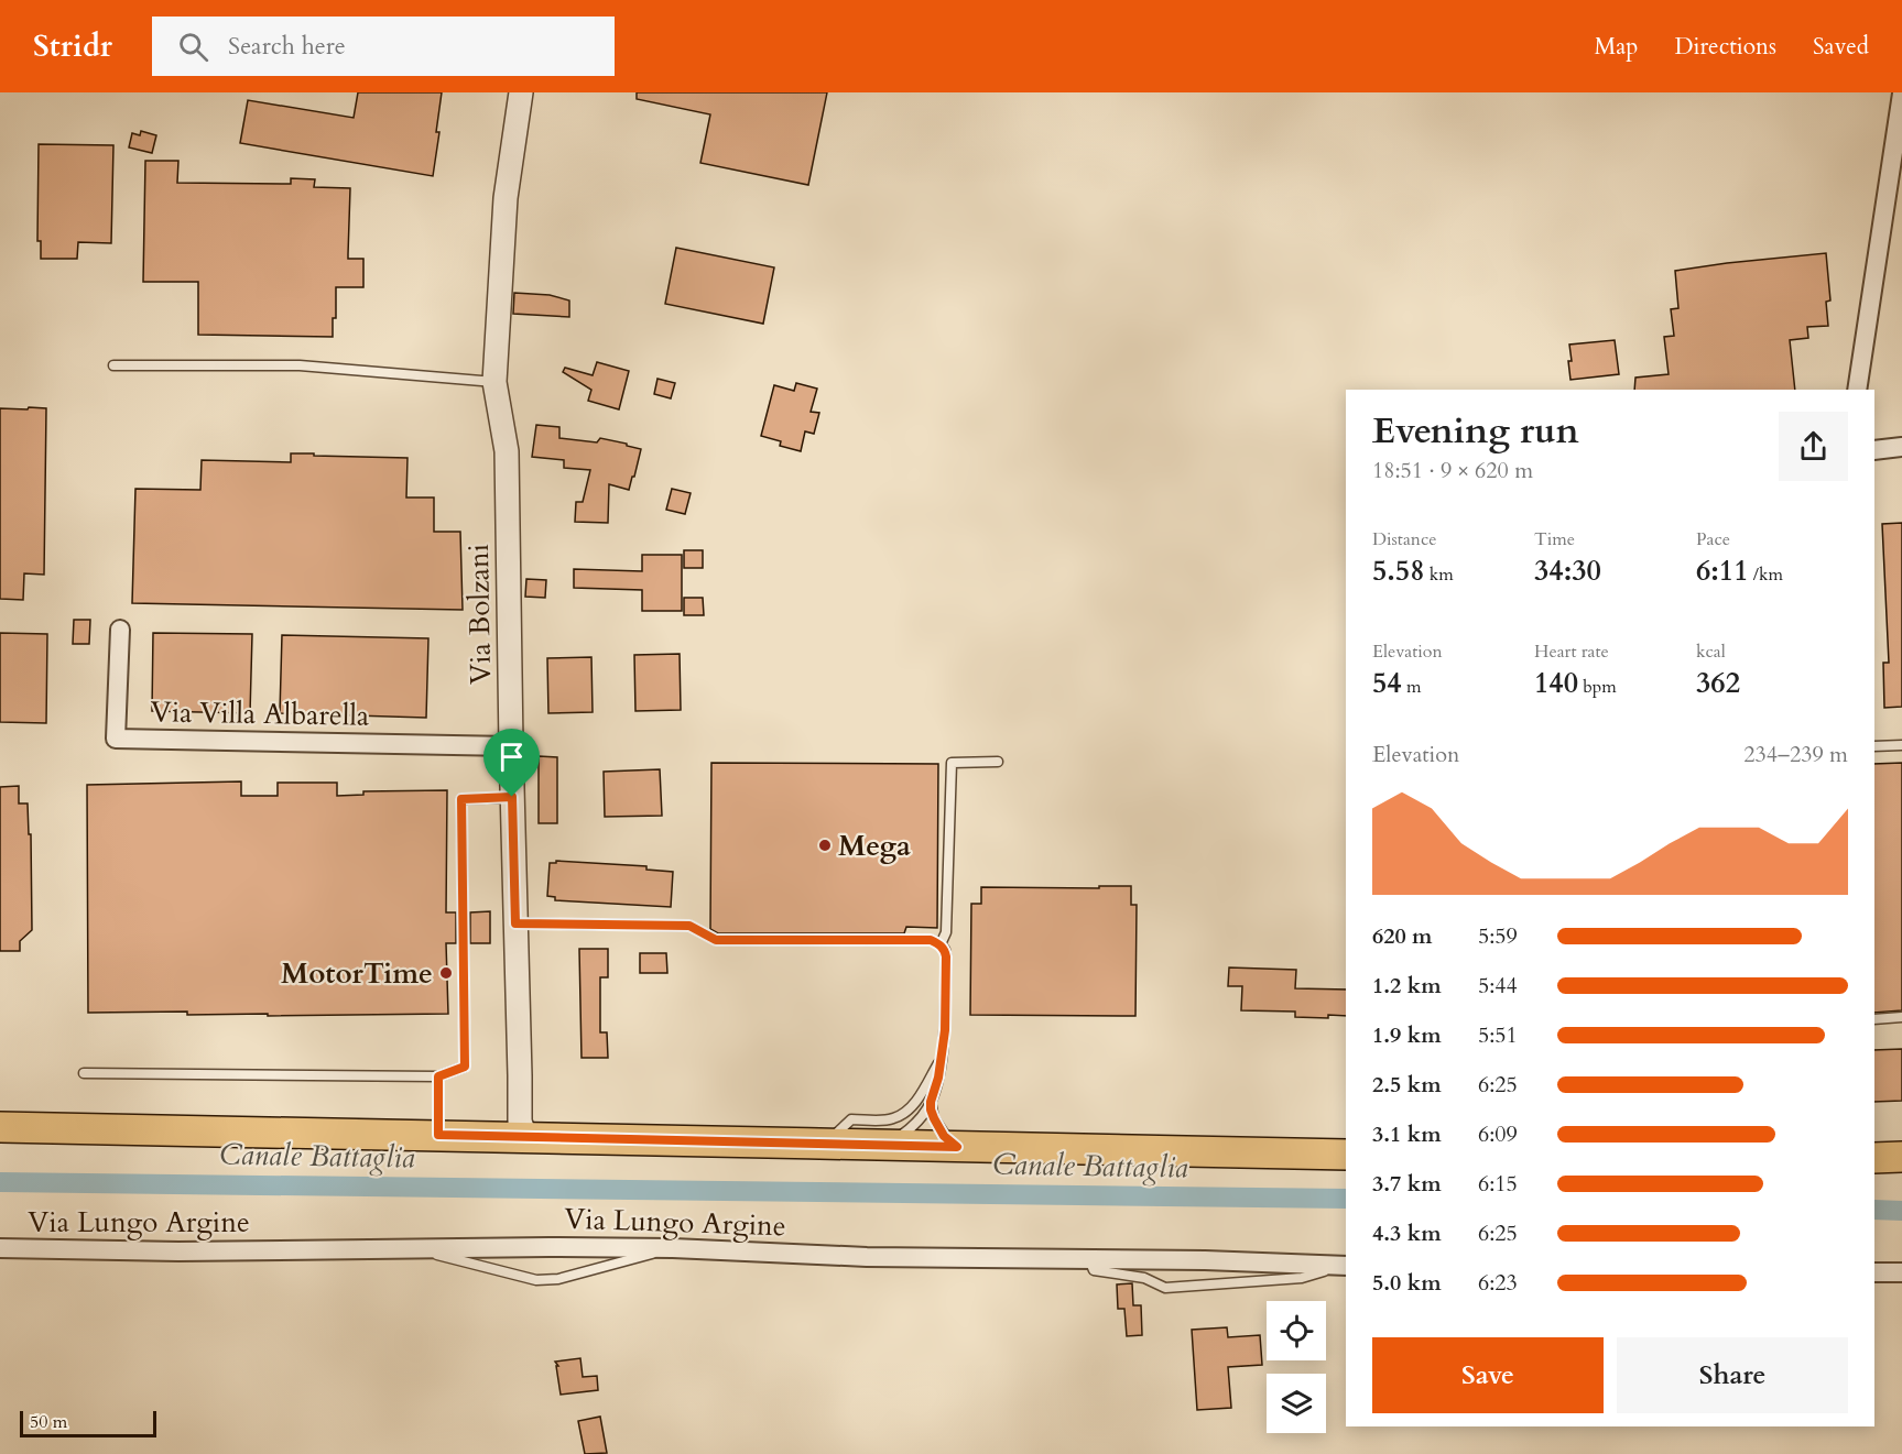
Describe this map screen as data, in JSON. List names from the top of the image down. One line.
{"streets":{"street":["Via Bolzani","Via Villa Albarella","Via Lungo Argine"]},"crossings":[["Via Bolzani","Via Villa Albarella"]],"water":["Canale Battaglia"],"places":["Mega","MotorTime"],"scale_bar":"50 m","page":{"header":"Stridr","search":"Search here","nav":["Map","Directions","Saved"],"heading":["Evening run","18:51 · 9 × 620 m"],"stats":[["Distance","5.58 km"],["Time","34:30"],["Pace","6:11 /km"],["Elevation","54 m"],["Heart rate","140 bpm"],["kcal","362"]],"chart":["Elevation","234–239 m"],"list":[{"name":"620 m","note":"5:59"},{"name":"1.2 km","note":"5:44"},{"name":"1.9 km","note":"5:51"},{"name":"2.5 km","note":"6:25"},{"name":"3.1 km","note":"6:09"},{"name":"3.7 km","note":"6:15"},{"name":"4.3 km","note":"6:25"},{"name":"5.0 km","note":"6:23"}],"buttons":["Save","Share"],"scale":"50 m"}}
